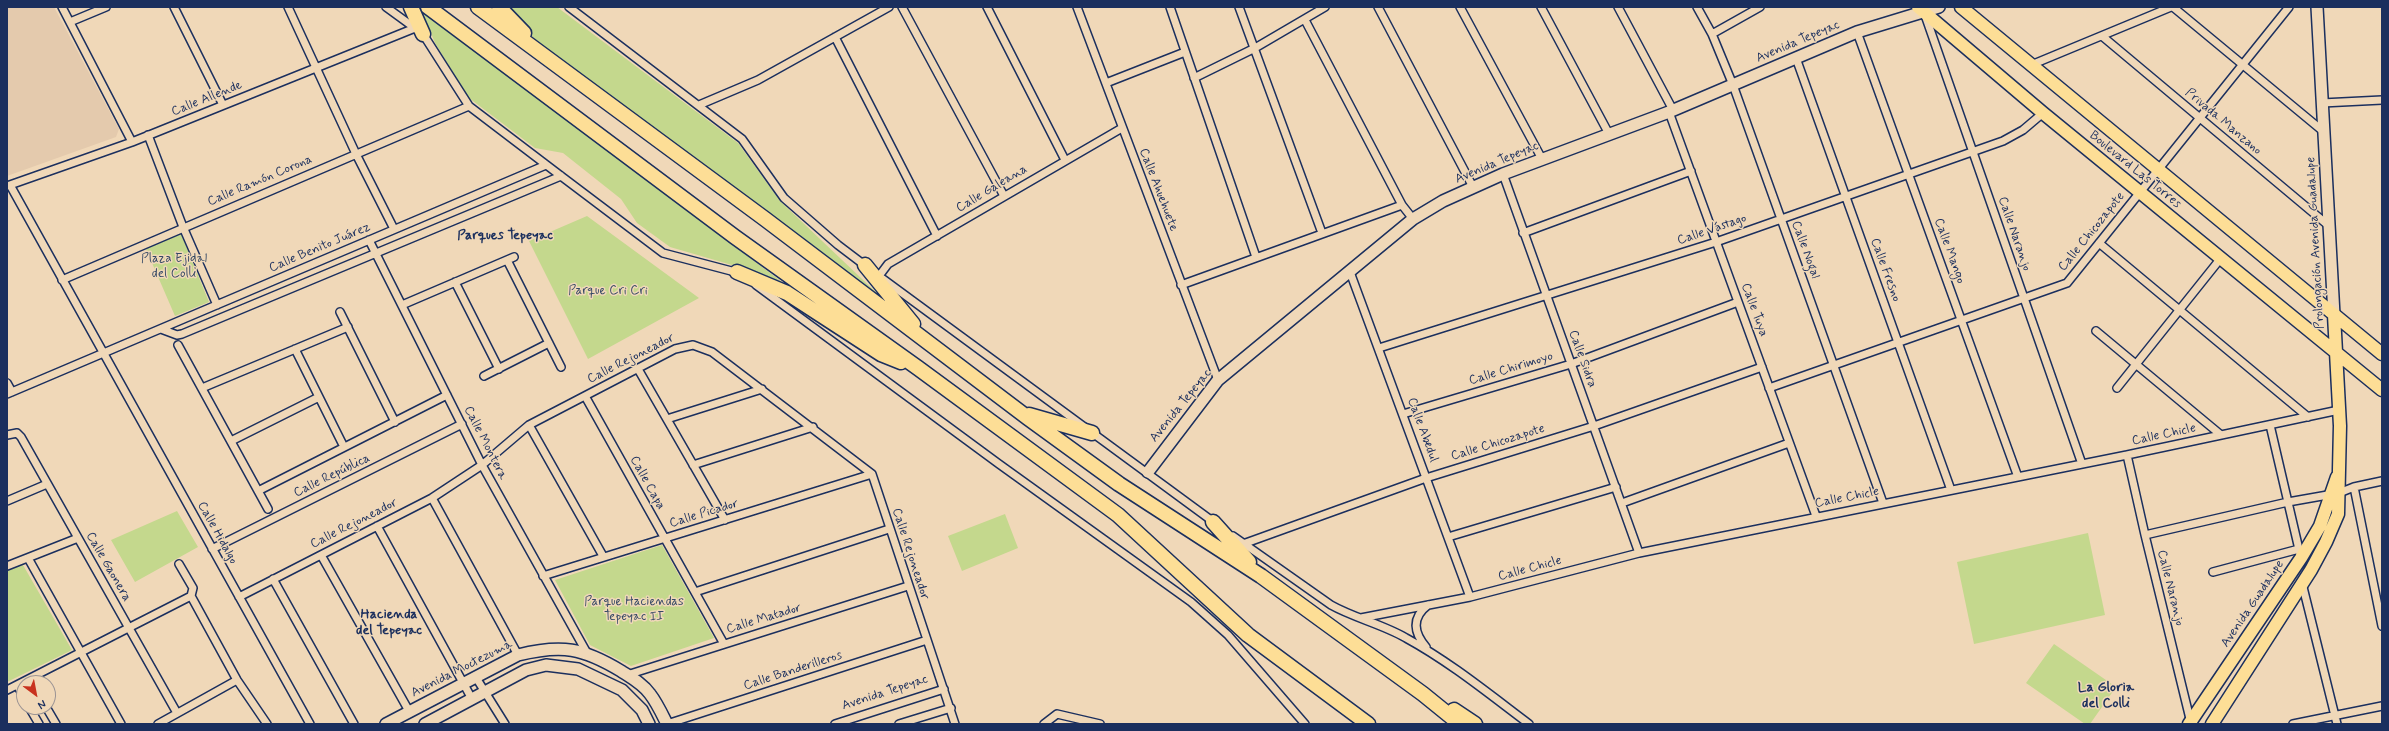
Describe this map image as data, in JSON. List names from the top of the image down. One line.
{"streets":{"main road":["Boulevard Las Torres","Prolongación Avenida Guadalupe","Avenida Guadalupe"],"street":["Avenida Tepeyac","Calle Allende","Privada Manzano","Calle Ramón Corona","Calle Galeana","Calle Ahuehuete","Calle Vástago","Calle Chicozapote","Calle Naranjo","Calle Benito Juárez","Calle Nogal","Calle Mango","Calle Fresno","Calle Tuya","Calle Rejoneador","Calle Sidra","Calle Chirimoyo","Calle Abedul","Calle Chicle","Calle Montera","Calle República","Calle Capa","Calle Picador","Calle Hidalgo","Calle Gaonera","Calle Matador","Avenida Moctezuma","Calle Banderilleros"]},"crossings":[["Avenida Tepeyac","Boulevard Las Torres"],["Avenida Tepeyac","Calle Ahuehuete"],["Avenida Tepeyac","Calle Naranjo"],["Avenida Tepeyac","Calle Nogal"],["Avenida Tepeyac","Calle Mango"],["Avenida Tepeyac","Calle Fresno"],["Avenida Tepeyac","Calle Tuya"],["Avenida Tepeyac","Calle Rejoneador"],["Avenida Tepeyac","Calle Sidra"],["Avenida Tepeyac","Calle Abedul"],["Calle Allende","Calle Hidalgo"],["Privada Manzano","Calle Chicozapote"],["Privada Manzano","Prolongación Avenida Guadalupe"],["Boulevard Las Torres","Calle Vástago"],["Boulevard Las Torres","Calle Chicozapote"],["Boulevard Las Torres","Calle Naranjo"],["Boulevard Las Torres","Prolongación Avenida Guadalupe"],["Calle Ramón Corona","Calle Hidalgo"],["Calle Galeana","Calle Ahuehuete"],["Calle Vástago","Calle Naranjo"],["Calle Vástago","Calle Nogal"],["Calle Vástago","Calle Mango"],["Calle Vástago","Calle Fresno"],["Calle Vástago","Calle Tuya"],["Calle Vástago","Calle Sidra"],["Calle Vástago","Calle Abedul"],["Calle Chicozapote","Calle Naranjo"],["Calle Chicozapote","Calle Nogal"],["Calle Chicozapote","Calle Mango"],["Calle Chicozapote","Calle Fresno"],["Calle Chicozapote","Calle Tuya"],["Calle Chicozapote","Calle Sidra"],["Calle Chicozapote","Calle Abedul"],["Calle Naranjo","Calle Chicle"],["Calle Naranjo","Avenida Guadalupe"],["Prolongación Avenida Guadalupe","Calle Chicle"],["Prolongación Avenida Guadalupe","Avenida Guadalupe"],["Calle Benito Juárez","Calle Montera"],["Calle Benito Juárez","Calle Hidalgo"],["Calle Nogal","Calle Chicle"],["Calle Mango","Calle Chicle"],["Calle Fresno","Calle Chicle"],["Calle Tuya","Calle Chirimoyo"],["Calle Tuya","Calle Chicle"],["Calle Rejoneador","Calle Montera"],["Calle Rejoneador","Calle Capa"],["Calle Rejoneador","Calle Picador"],["Calle Rejoneador","Calle Hidalgo"],["Calle Rejoneador","Calle Matador"],["Calle Rejoneador","Calle Banderilleros"],["Calle Sidra","Calle Chirimoyo"],["Calle Sidra","Calle Chicle"],["Calle Chirimoyo","Calle Abedul"],["Calle Abedul","Calle Chicle"],["Calle Montera","Calle República"],["Calle Montera","Calle Picador"],["Calle Montera","Avenida Moctezuma"],["Calle República","Calle Hidalgo"],["Calle Capa","Calle Picador"],["Calle Capa","Calle Matador"],["Calle Matador","Avenida Moctezuma"],["Avenida Moctezuma","Calle Banderilleros"]],"districts":["Parques Tepeyac","Hacienda del Tepeyac","La Gloria del Colli"],"parks":["Plaza Ejidal del Colli","Parque Cri Cri","Parque Haciendas Tepeyac II"],"north":"bottom right"}
